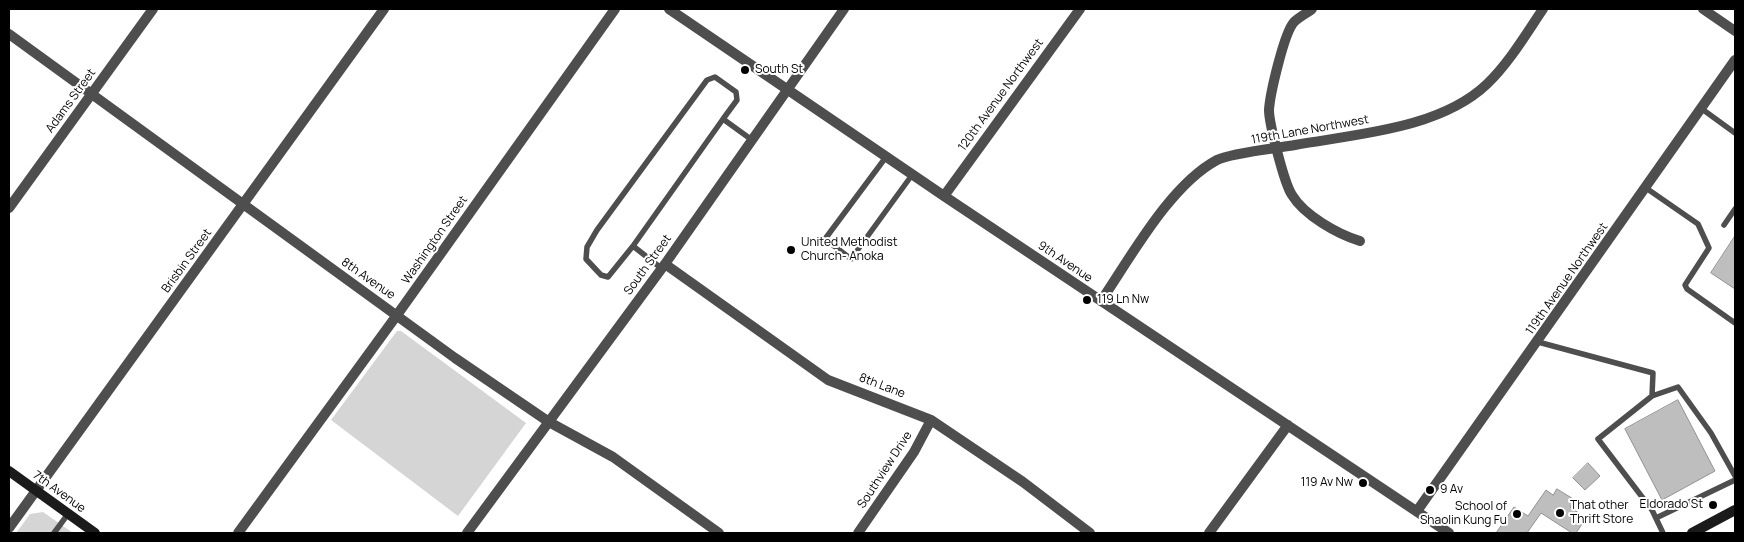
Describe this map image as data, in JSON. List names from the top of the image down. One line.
{"streets":{"street":["120th Avenue Northwest","Adams Street","119th Lane Northwest","Washington Street","Brisbin Street","9th Avenue","South Street","8th Avenue","119th Avenue Northwest","8th Lane","Southview Drive","7th Avenue"]},"crossings":[["120th Avenue Northwest","9th Avenue"],["Adams Street","8th Avenue"],["119th Lane Northwest","9th Avenue"],["Washington Street","8th Avenue"],["Brisbin Street","8th Avenue"],["Brisbin Street","7th Avenue"],["9th Avenue","South Street"],["9th Avenue","119th Avenue Northwest"],["South Street","8th Avenue"],["South Street","8th Lane"],["8th Lane","Southview Drive"]],"places":["South St","United Methodist Church- Anoka","119 Ln Nw","119 Av Nw","9 Av","Eldorado St","That other Thrift Store","School of Shaolin Kung Fu"]}
